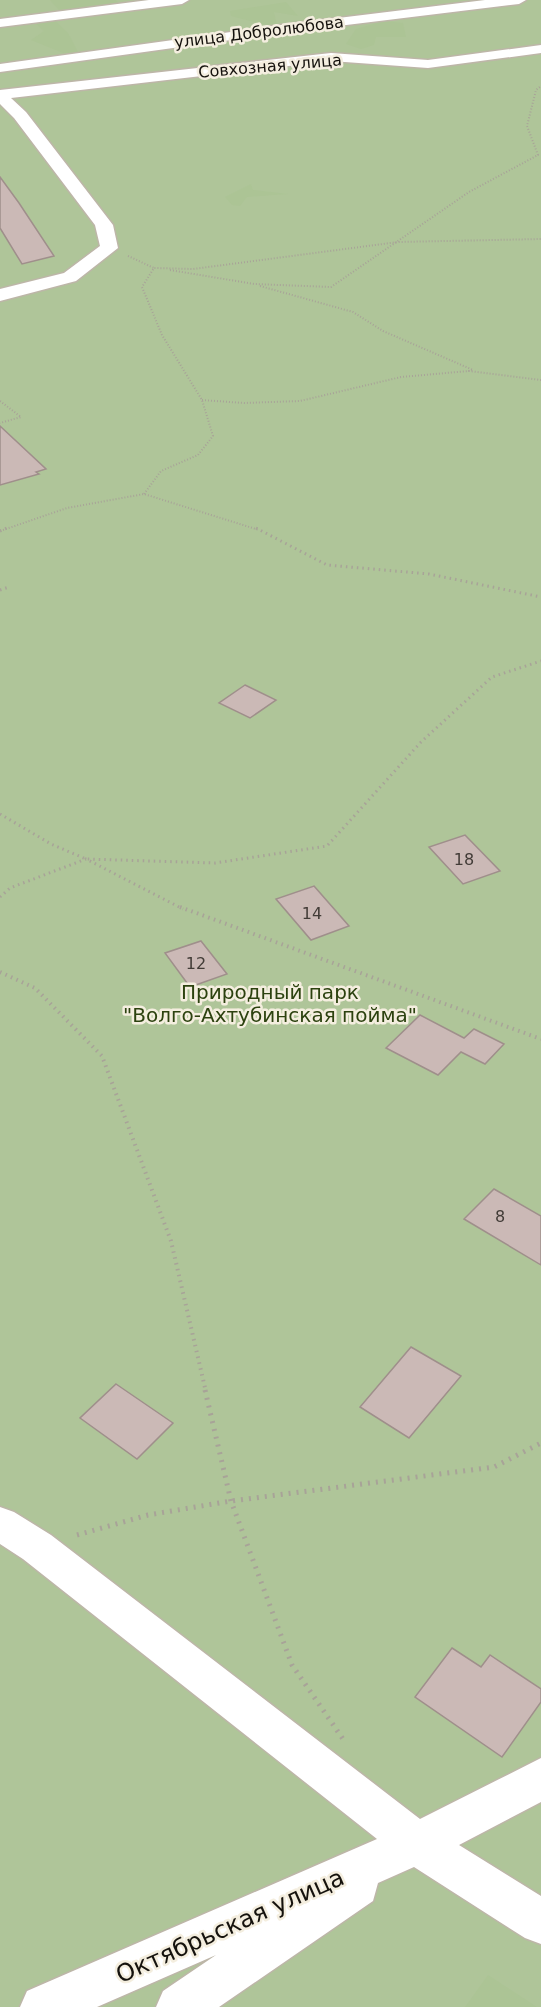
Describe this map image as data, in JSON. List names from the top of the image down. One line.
{"streets":{"street":["улица Добролюбова","Совхозная улица","Октябрьская улица"]},"parks":["Природный парк \"Волго-Ахтубинская пойма\""],"house_numbers":["18","14","12","8"]}
